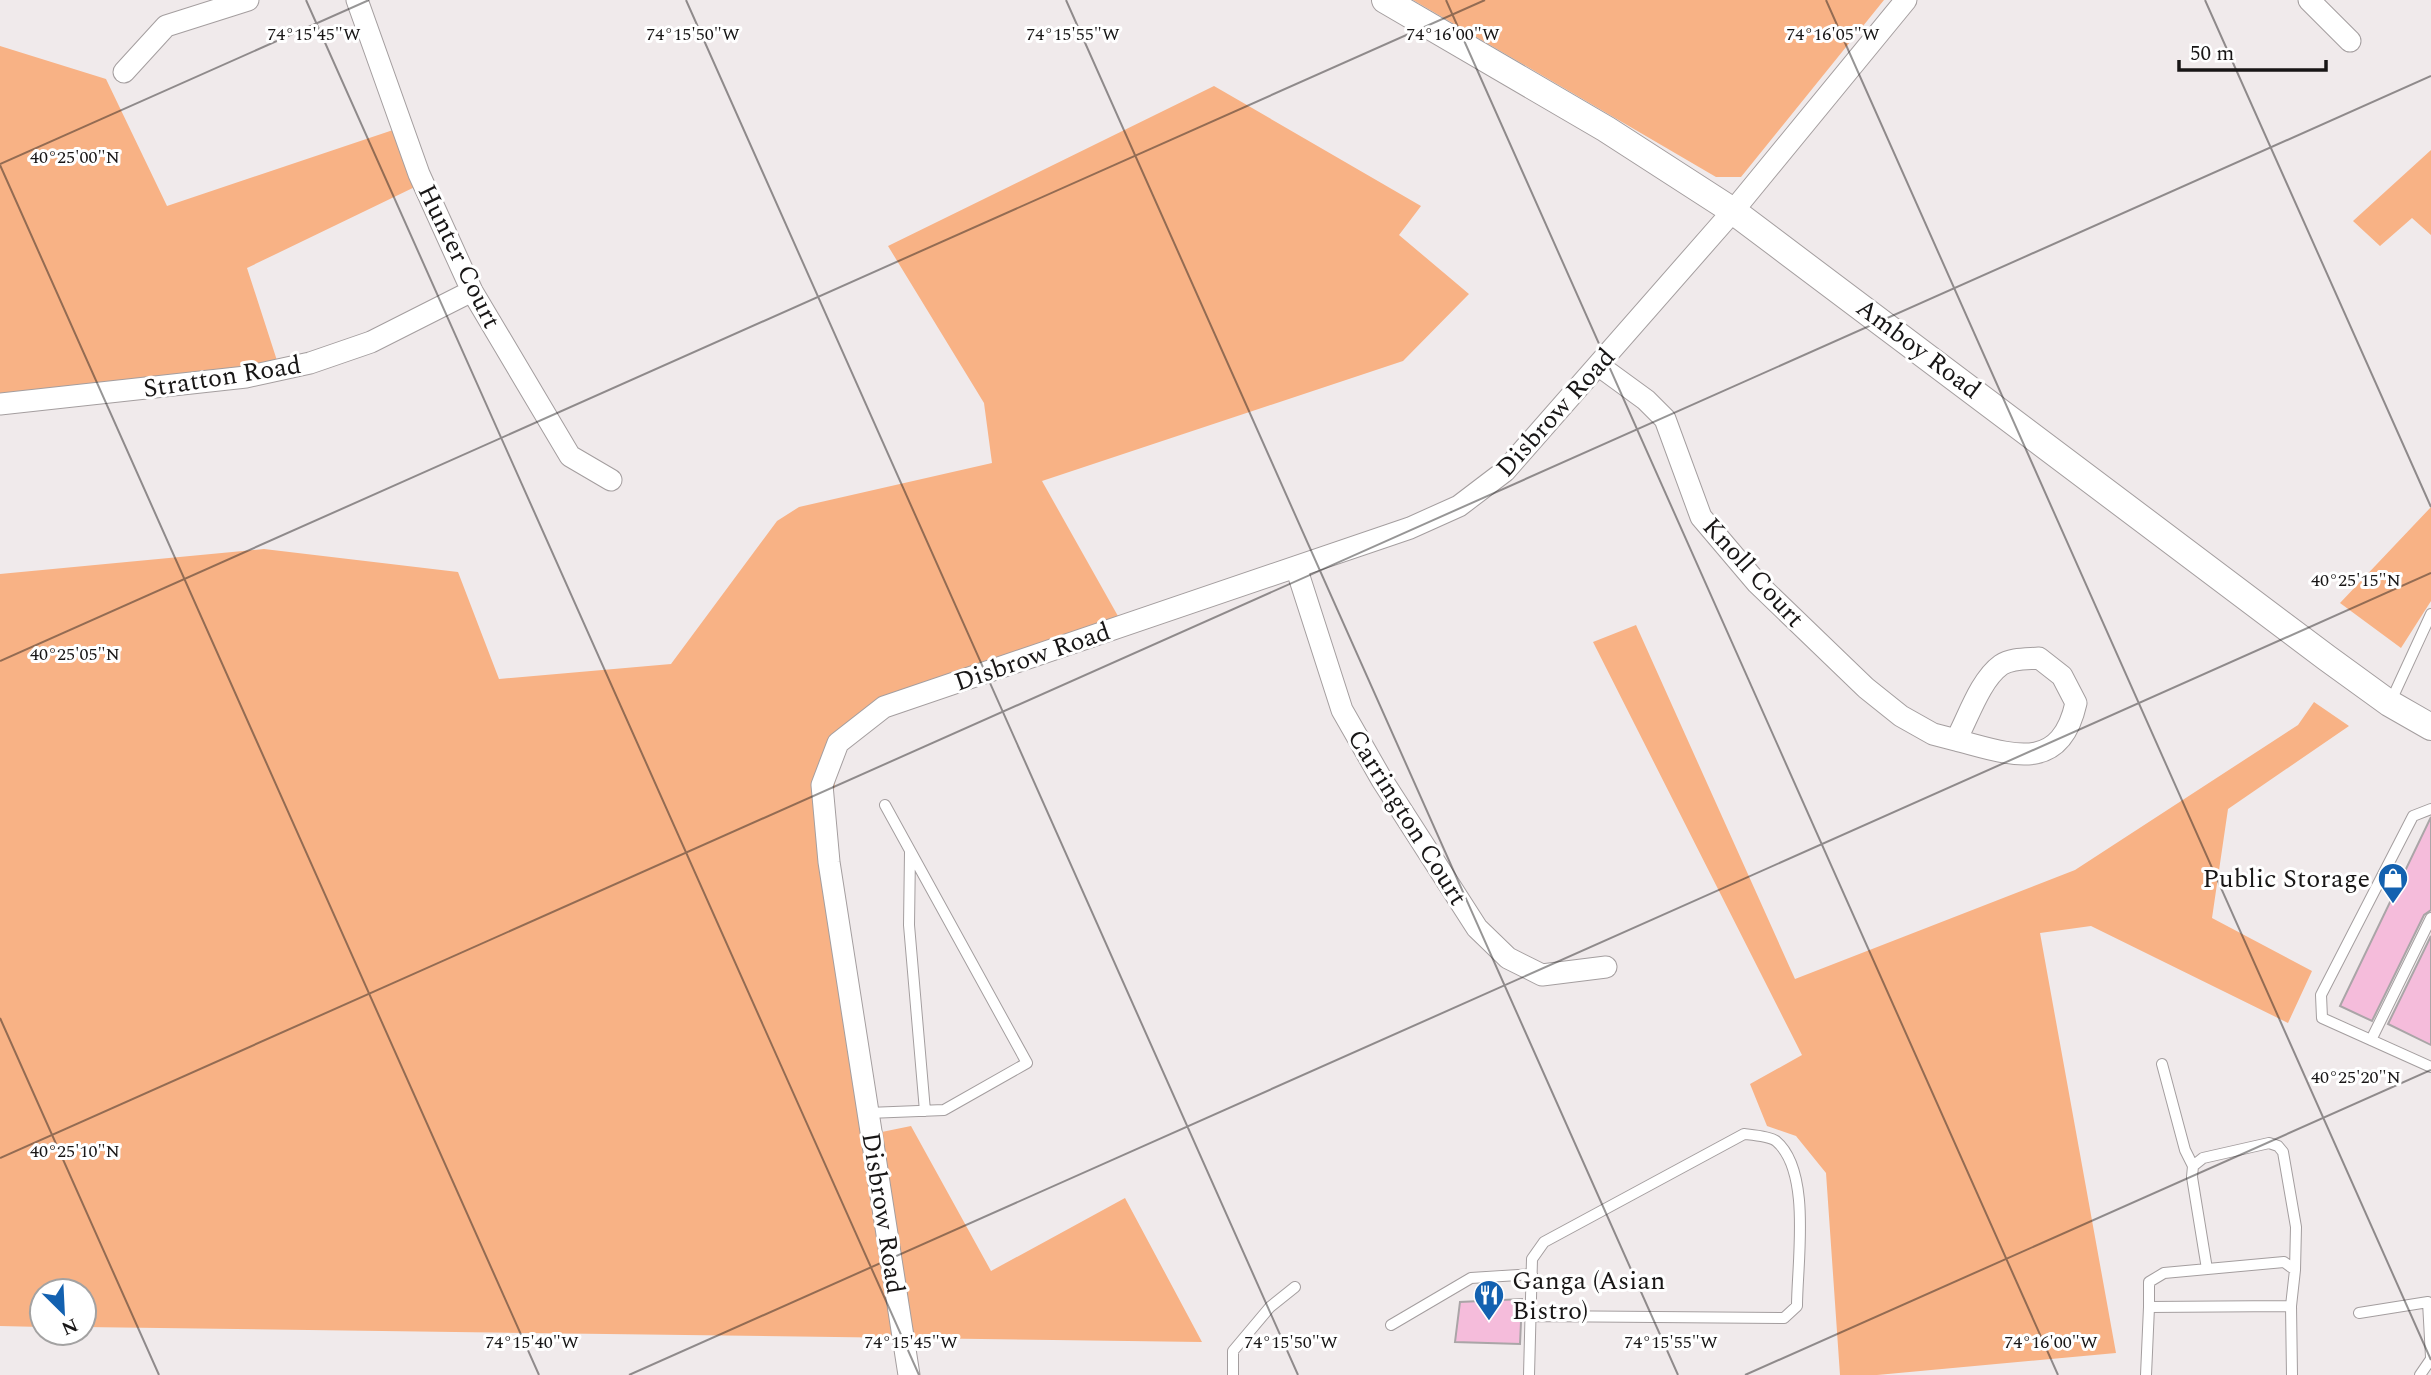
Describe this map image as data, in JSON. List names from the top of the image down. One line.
{"streets":{"street":["Hunter Court","Amboy Road","Stratton Road","Disbrow Road","Knoll Court","Carrington Court"]},"crossings":[["Hunter Court","Stratton Road"],["Amboy Road","Disbrow Road"],["Disbrow Road","Knoll Court"],["Disbrow Road","Carrington Court"]],"places":{"shop":["Public Storage"],"restaurant":["Ganga (Asian Bistro)"]},"scale_bar":"50 m","north":"bottom right","coordinates":["74°15'45\"W","74°15'50\"W","74°15'55\"W","74°16'00\"W","74°16'05\"W","40°25'00\"N","40°25'15\"N","40°25'05\"N","40°25'20\"N","40°25'10\"N","74°15'40\"W"]}
